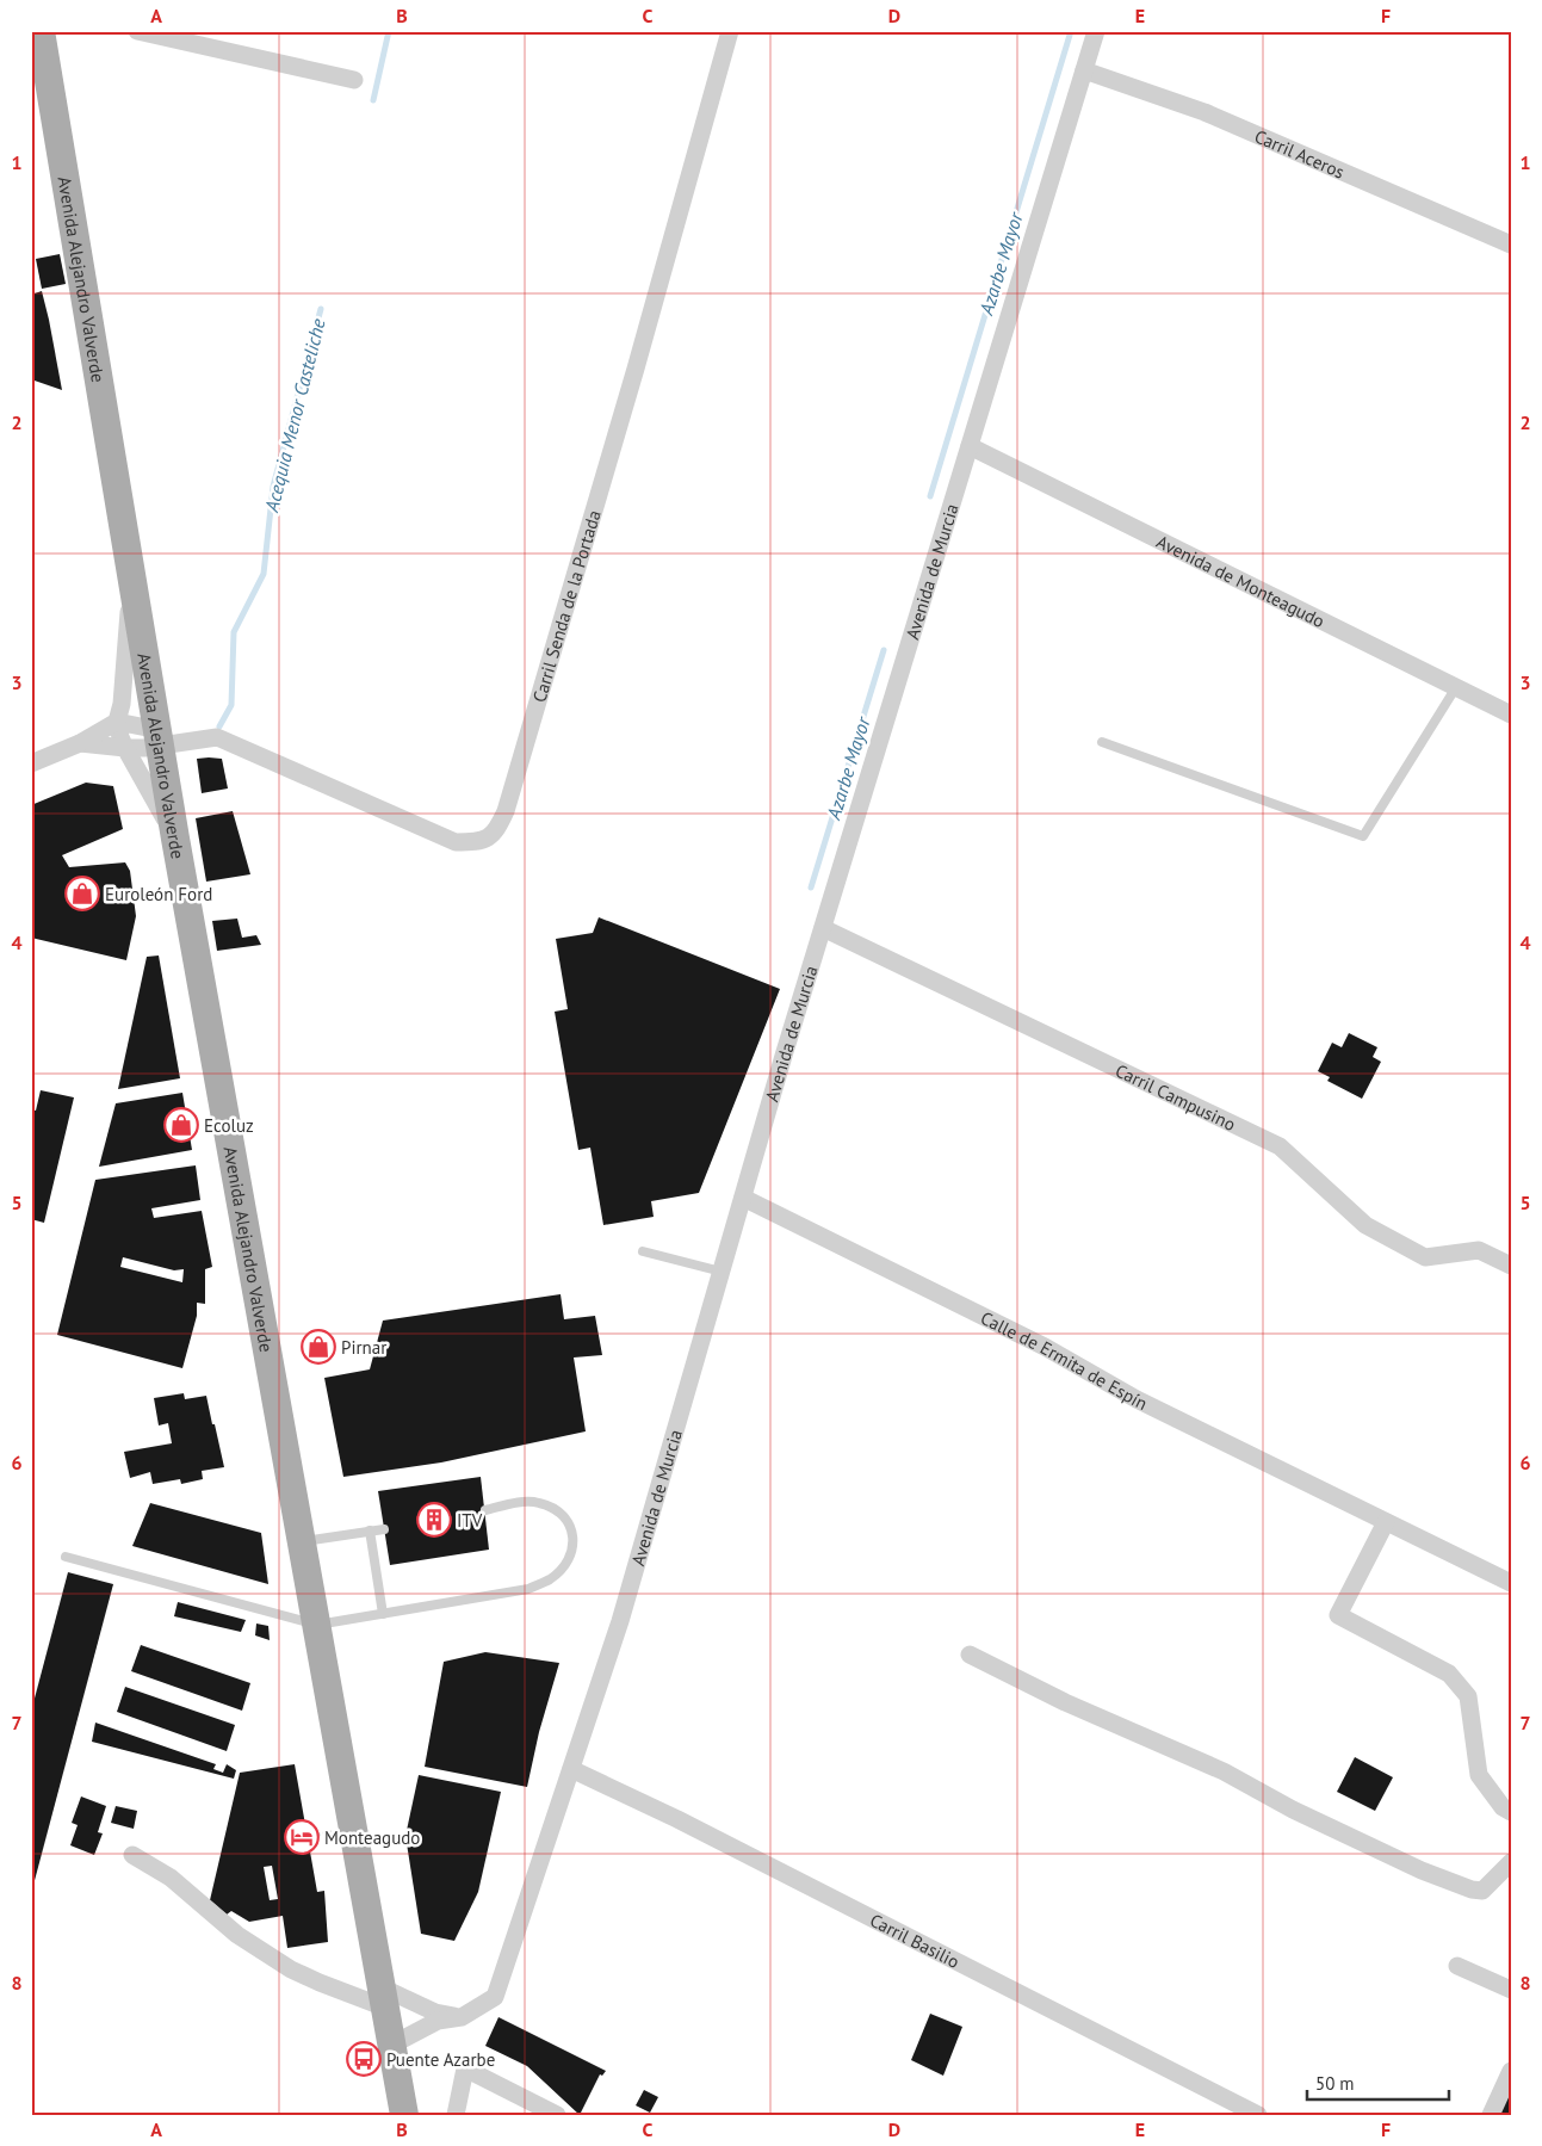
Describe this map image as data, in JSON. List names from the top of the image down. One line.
{"streets":{"main road":["Avenida Alejandro Valverde"],"street":["Carril Aceros","Avenida de Murcia","Avenida de Monteagudo","Carril Senda de la Portada","Carril Campusino","Calle de Ermita de Espín","Carril Basilio"]},"crossings":[["Carril Aceros","Avenida de Murcia"],["Avenida Alejandro Valverde","Avenida de Murcia"],["Avenida Alejandro Valverde","Carril Senda de la Portada"],["Avenida de Murcia","Avenida de Monteagudo"],["Avenida de Murcia","Carril Campusino"],["Avenida de Murcia","Calle de Ermita de Espín"],["Avenida de Murcia","Carril Basilio"]],"water":["Azarbe Mayor","Acequia Menor Casteliche"],"places":{"shop":["Euroleón Ford","Ecoluz","Pirnar"],"building":["ITV"],"hotel":["Monteagudo"],"bus stop":["Puente Azarbe"]},"scale_bar":"50 m","grid":{"columns":["A","B","C","D","E","F"],"rows":["1","2","3","4","5","6","7","8"]}}
